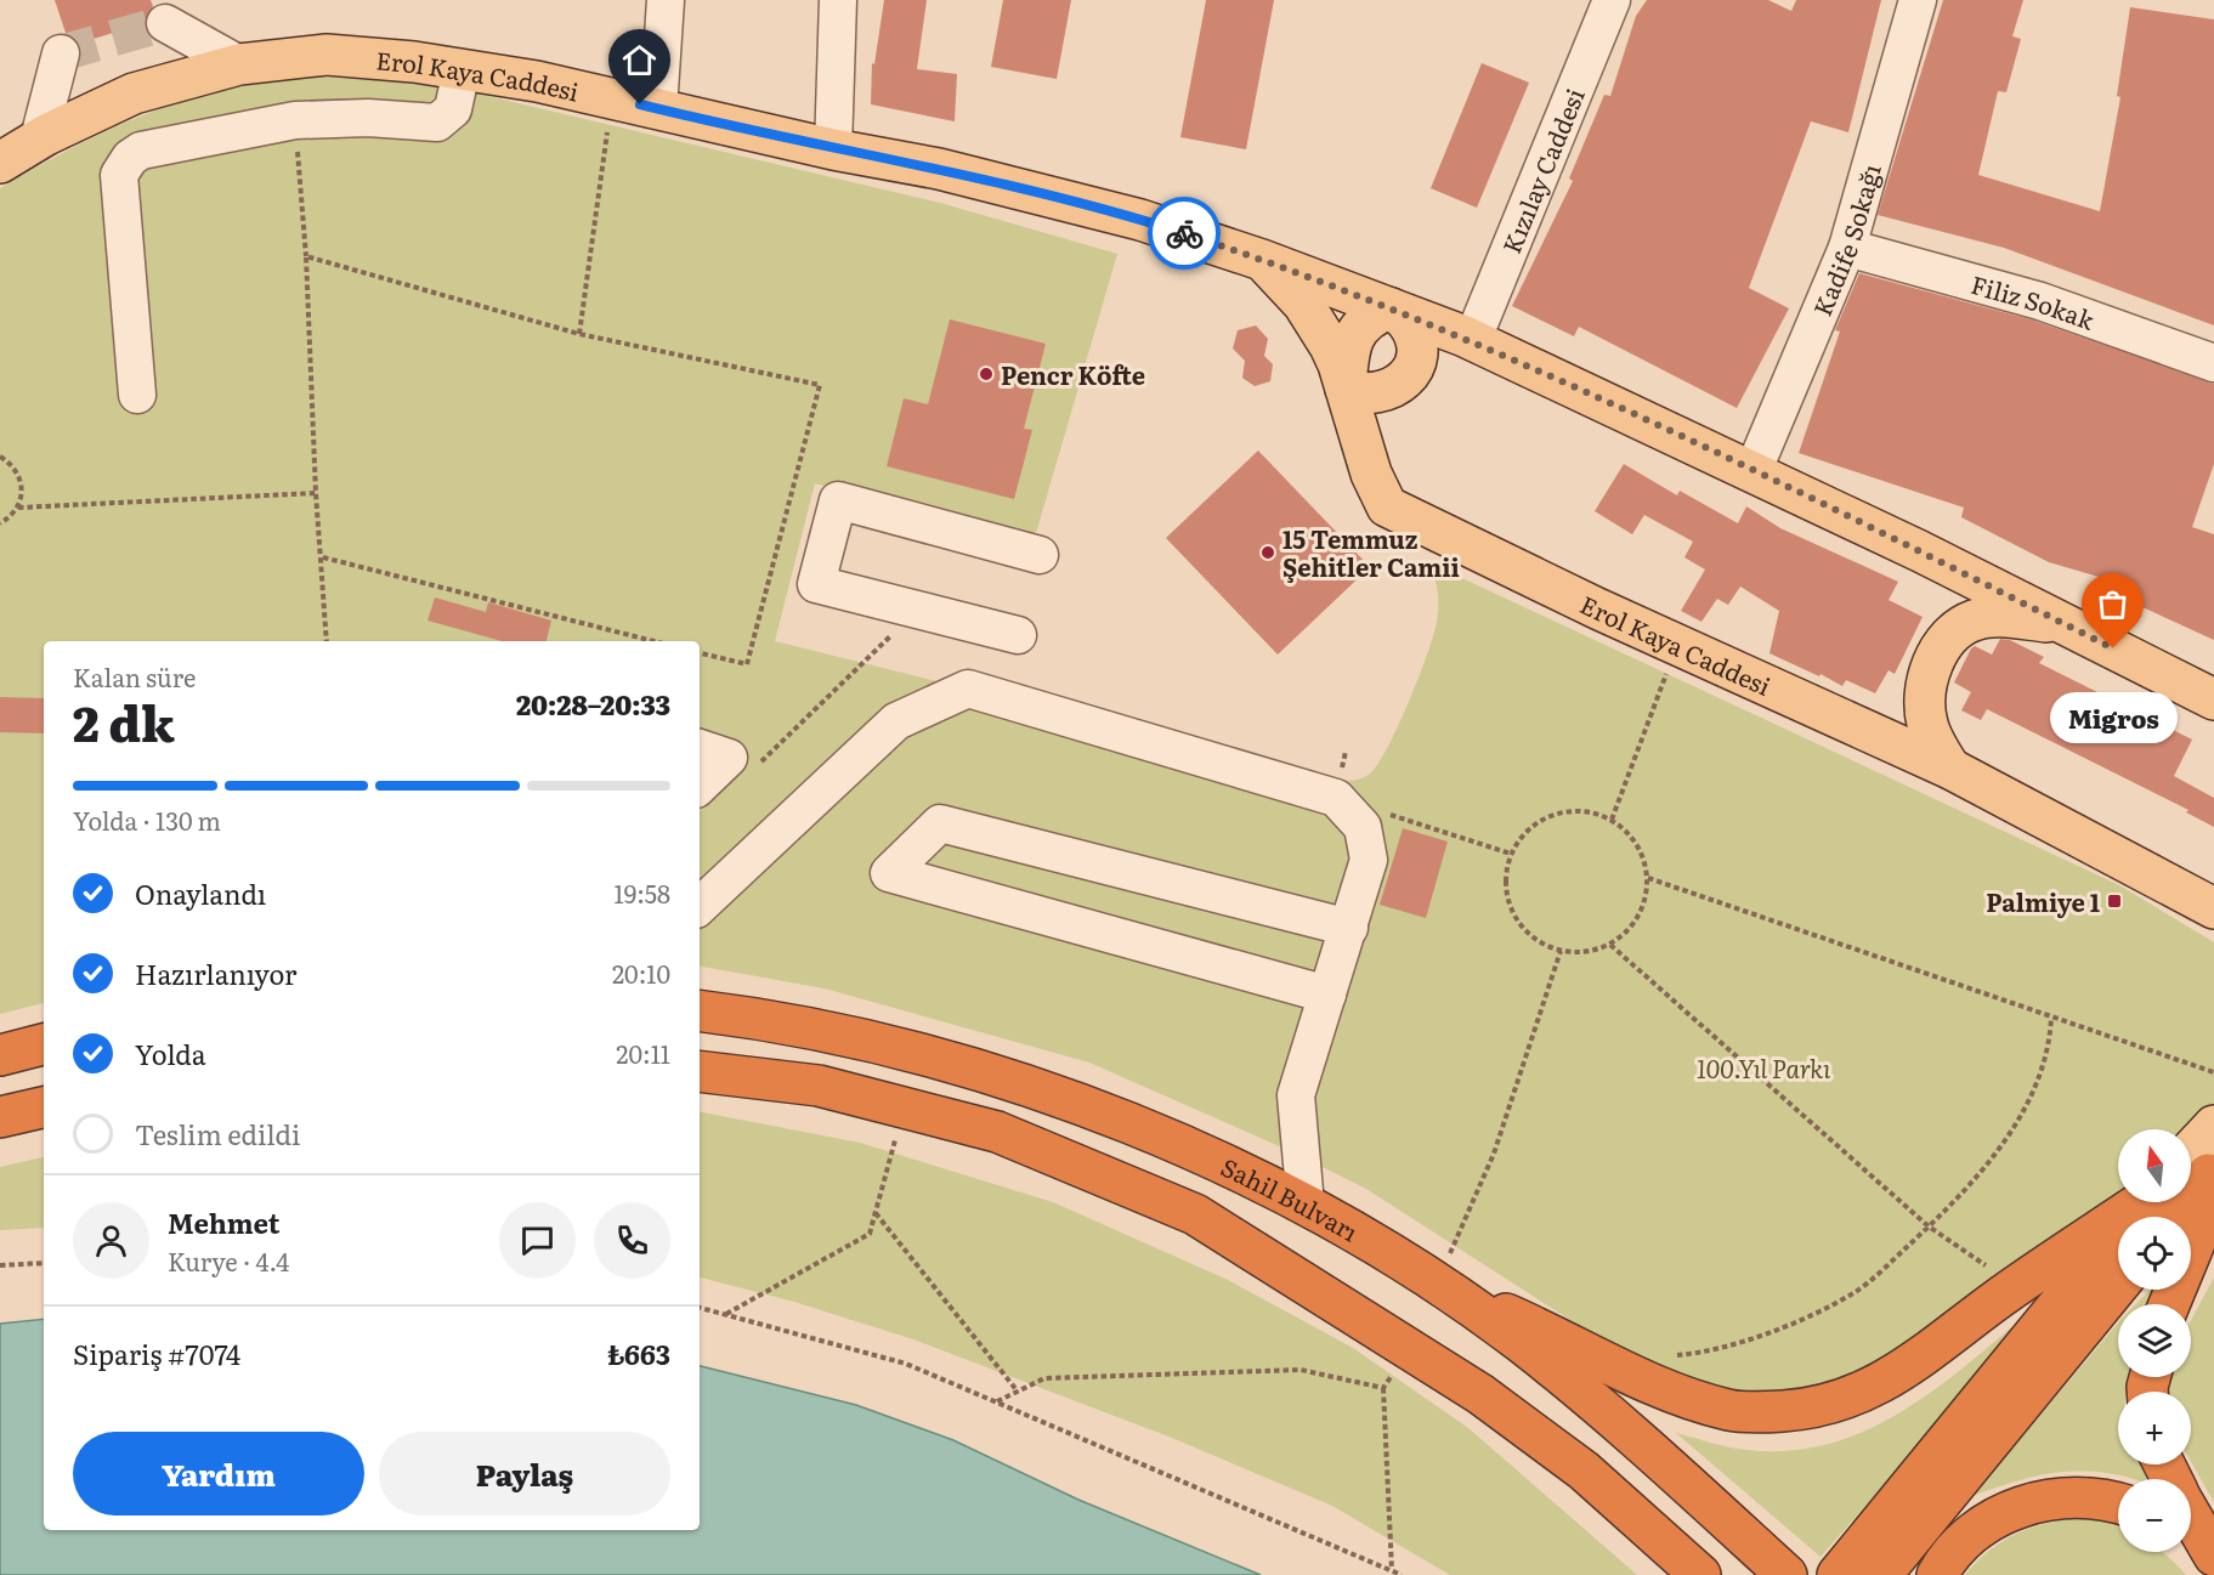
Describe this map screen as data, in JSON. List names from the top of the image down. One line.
{"streets":{"highway":["Sahil Bulvarı"],"main road":["Erol Kaya Caddesi"],"street":["Kızılay Caddesi","Kadife Sokağı","Filiz Sokak"]},"crossings":[["Erol Kaya Caddesi","Kızılay Caddesi"],["Erol Kaya Caddesi","Kadife Sokağı"],["Kadife Sokağı","Filiz Sokak"]],"parks":["100.Yıl Parkı"],"places":{"other":["Pencr Köfte","15 Temmuz Şehitler Camii","Migros"],"transit":["Palmiye 1"]},"north":"top","page":{"heading":["2 dk","Kalan süre","20:28–20:33"],"panel":["Mehmet","Kurye · 4.4","Sipariş #7074","₺663"],"bubble":"Migros","bar":"Yolda · 130 m","list":[["Onaylandı","19:58"],["Hazırlanıyor","20:10"],["Yolda","20:11"],"Teslim edildi"],"map_buttons":["+","−"],"buttons":["Yardım","Paylaş"]}}
